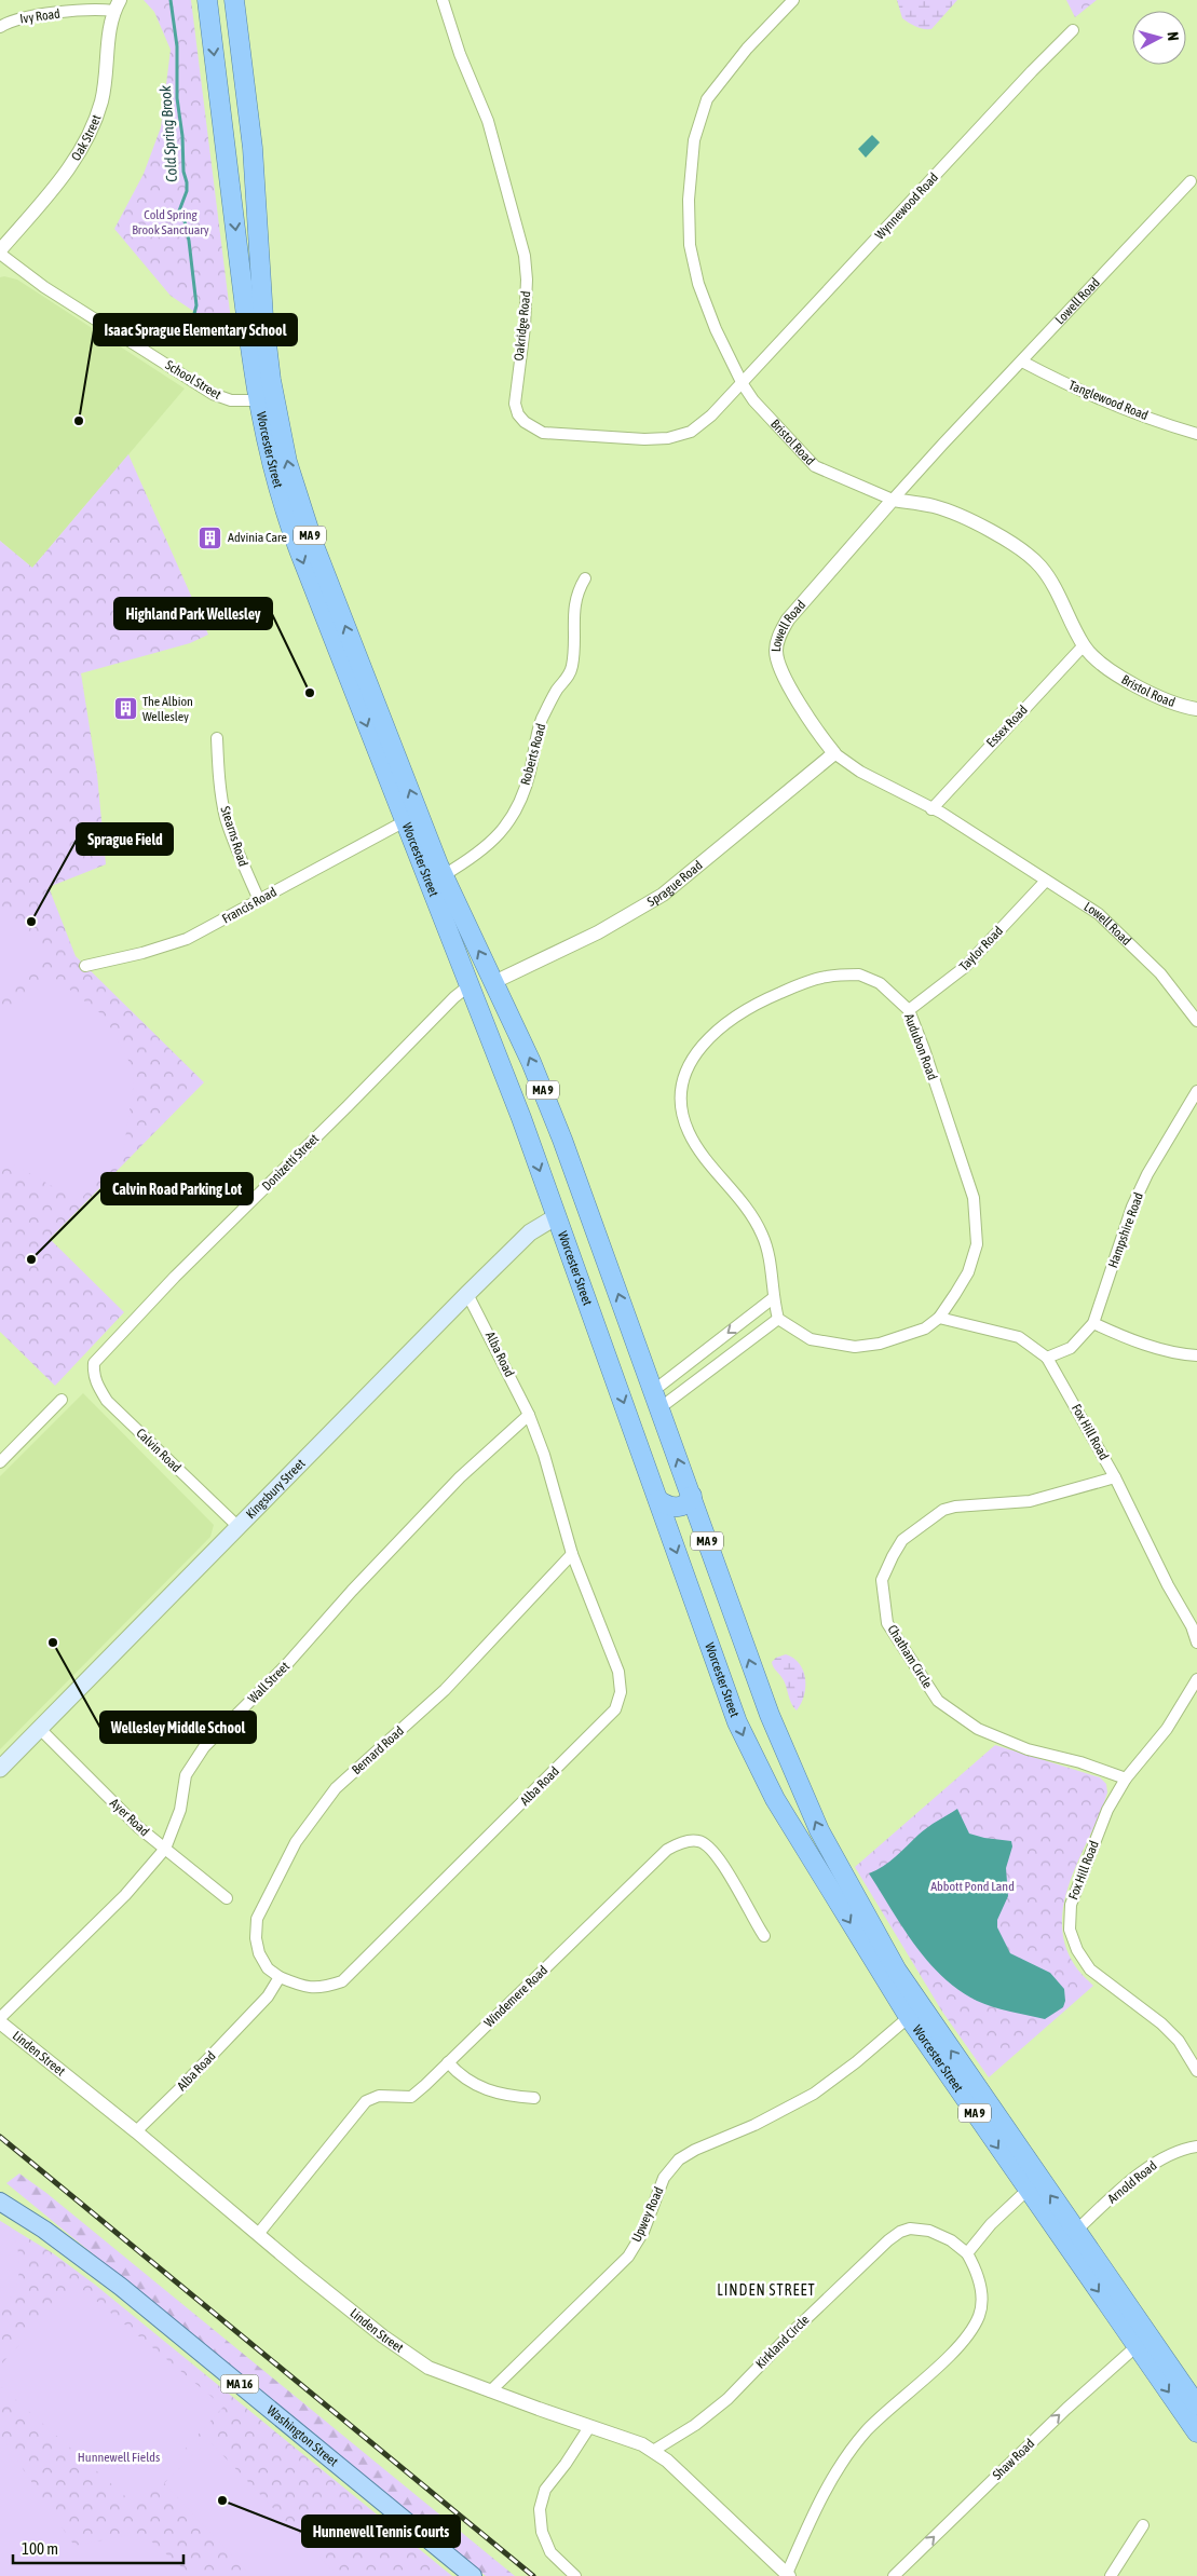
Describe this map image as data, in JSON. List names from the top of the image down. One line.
{"streets":{"highway":["Worcester Street","MA 9"],"main road":["Kingsbury Street","MA 16","Washington Street"],"street":["Ivy Road","Oak Street","Wynnewood Road","Lowell Road","Oakridge Road","School Street","Tanglewood Road","Bristol Road","Essex Road","Roberts Road","Stearns Road","Sprague Road","Francis Road","Taylor Road","Audubon Road","Donizetti Street","Hampshire Road","Alba Road","Fox Hill Road","Calvin Road","Chatham Circle","Wall Street","Bernard Road","Ayer Road","Windemere Road","Linden Street","Arnold Road","Upwey Road","Kirkland Circle","Shaw Road"]},"crossings":[["Ivy Road","Oak Street"],["Oak Street","School Street"],["Wynnewood Road","Oakridge Road"],["Wynnewood Road","Bristol Road"],["Lowell Road","Tanglewood Road"],["Lowell Road","Bristol Road"],["Lowell Road","Essex Road"],["Lowell Road","Sprague Road"],["Lowell Road","Taylor Road"],["Oakridge Road","Bristol Road"],["School Street","Worcester Street"],["Bristol Road","Essex Road"],["Worcester Street","Roberts Road"],["Worcester Street","Sprague Road"],["Worcester Street","Francis Road"],["Worcester Street","Donizetti Street"],["Worcester Street","Kingsbury Street"],["Worcester Street","Arnold Road"],["Worcester Street","Upwey Road"],["Worcester Street","Shaw Road"],["Stearns Road","Francis Road"],["Taylor Road","Audubon Road"],["Audubon Road","Fox Hill Road"],["Donizetti Street","Calvin Road"],["Hampshire Road","Fox Hill Road"],["Alba Road","Kingsbury Street"],["Alba Road","Wall Street"],["Alba Road","Bernard Road"],["Alba Road","Linden Street"],["Fox Hill Road","Chatham Circle"],["Calvin Road","Kingsbury Street"],["Kingsbury Street","Ayer Road"],["Wall Street","Ayer Road"],["Wall Street","Linden Street"],["Windemere Road","Linden Street"],["Linden Street","Upwey Road"],["Linden Street","Kirkland Circle"]],"one_way":["Shaw Road"],"districts":["LINDEN STREET"],"water":["Cold Spring Brook"],"parks":["Cold Spring Brook Sanctuary","Abbott Pond Land","Hunnewell Fields"],"places":{"other":["Isaac Sprague Elementary School","Highland Park Wellesley","Sprague Field","Calvin Road Parking Lot","Wellesley Middle School","Hunnewell Tennis Courts"],"building":["Advinia Care","The Albion Wellesley"]},"scale_bar":"100 m","north":"right"}
